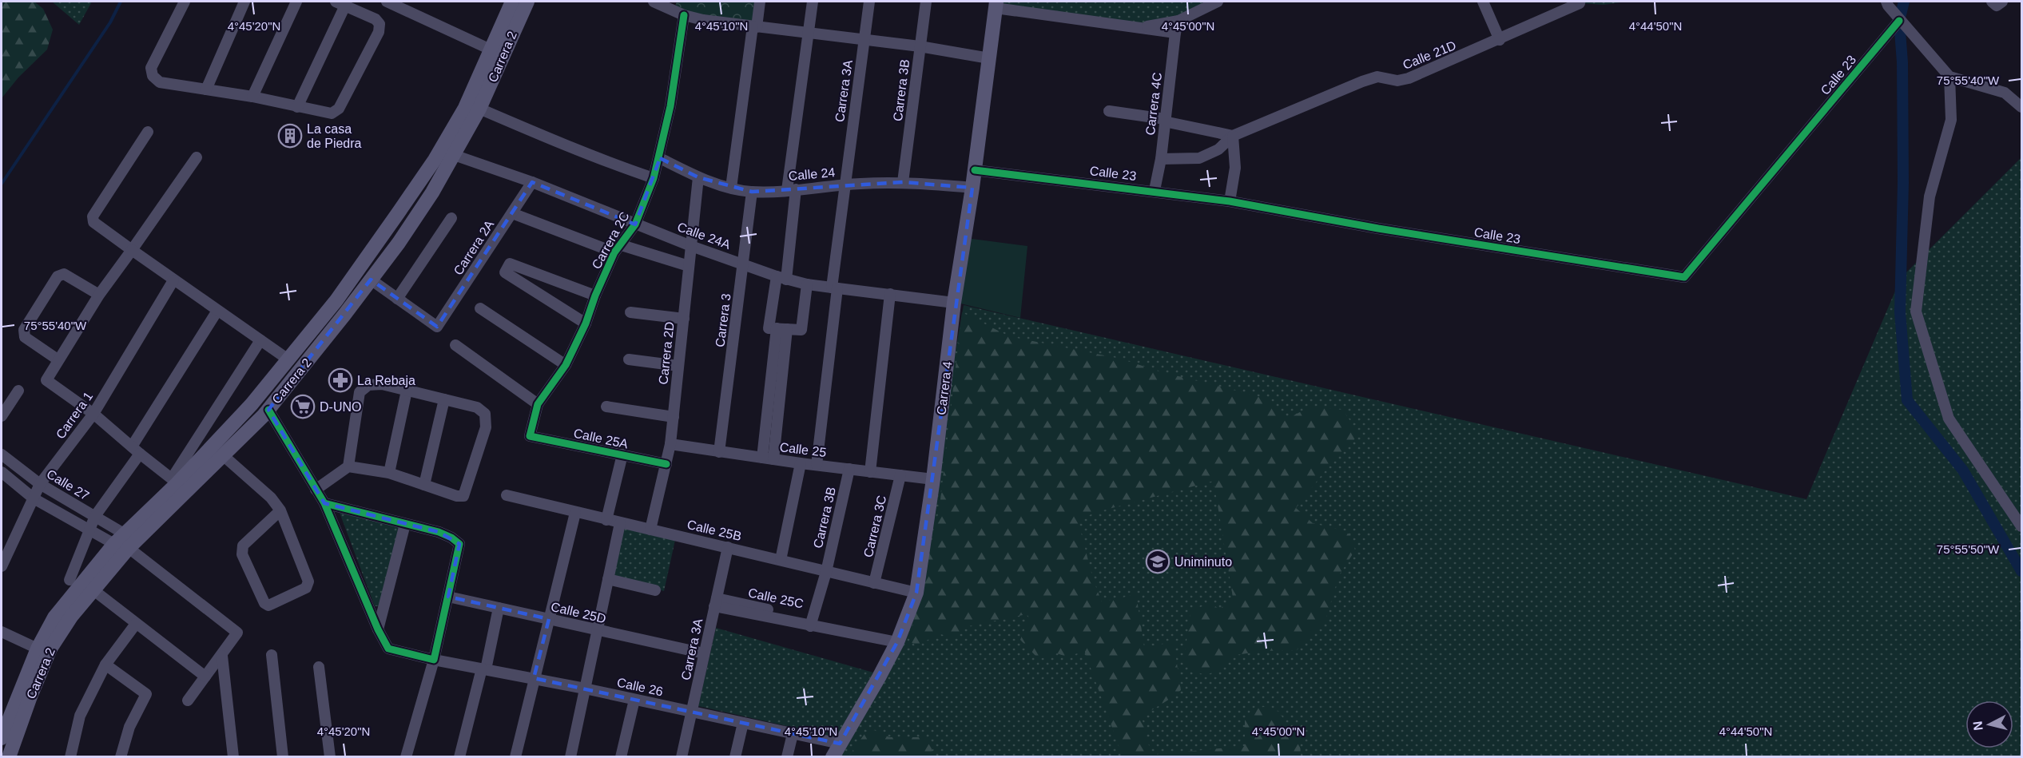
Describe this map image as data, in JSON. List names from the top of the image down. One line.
{"streets":{"main road":["Carrera 2","Carrera 4"],"street":["Calle 21D","Calle 23","Carrera 3B","Carrera 3A","Carrera 4C","Calle 24","Calle 24A","Carrera 2C","Carrera 2A","Carrera 3","Carrera 2D","Carrera 1","Calle 25A","Calle 25","Calle 27","Carrera 3C","Calle 25B","Calle 25C","Calle 25D","Calle 26"]},"crossings":[["Calle 21D","Carrera 4C"],["Carrera 2","Calle 24A"],["Carrera 2","Calle 27"],["Carrera 2","Calle 26"],["Calle 23","Carrera 4C"],["Calle 23","Carrera 4"],["Carrera 3B","Calle 24"],["Carrera 3B","Calle 25"],["Carrera 3B","Calle 25B"],["Carrera 3A","Calle 24"],["Carrera 3A","Calle 25B"],["Carrera 3A","Calle 25C"],["Carrera 3A","Calle 25D"],["Carrera 3A","Calle 26"],["Calle 24","Carrera 2C"],["Calle 24","Carrera 3"],["Calle 24","Carrera 2D"],["Calle 24","Carrera 4"],["Calle 24A","Carrera 2C"],["Calle 24A","Carrera 2A"],["Calle 24A","Carrera 3"],["Calle 24A","Carrera 2D"],["Calle 24A","Carrera 4"],["Carrera 2C","Calle 25A"],["Carrera 3","Calle 25"],["Carrera 2D","Calle 25A"],["Carrera 2D","Calle 25"],["Carrera 2D","Calle 25B"],["Carrera 4","Calle 25"],["Carrera 4","Calle 25B"],["Carrera 4","Calle 25C"],["Carrera 4","Calle 26"],["Carrera 1","Calle 27"],["Calle 25","Carrera 3C"],["Carrera 3C","Calle 25B"]],"places":{"building":["La casa de Piedra"],"pharmacy":["La Rebaja"],"supermarket":["D-UNO"],"school or university":["Uniminuto"]},"north":"left","coordinates":["4°45'20\"N","4°45'10\"N","4°45'00\"N","4°44'50\"N","75°55'40\"W","75°55'50\"W"]}
